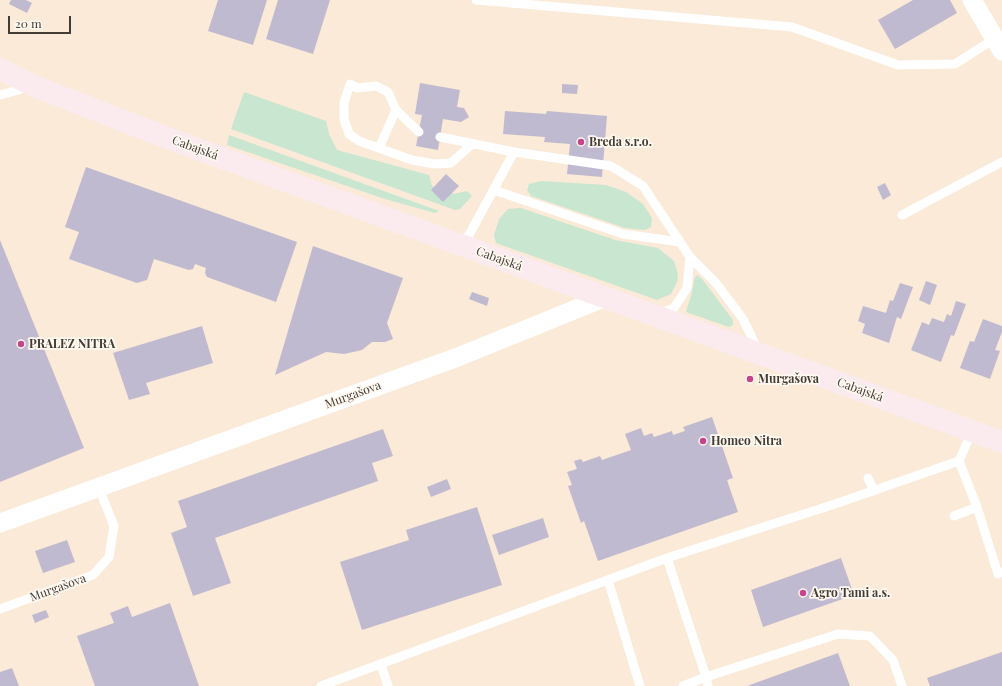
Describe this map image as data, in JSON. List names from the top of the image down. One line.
{"streets":{"main road":["Cabajská"],"street":["Murgašova"]},"crossings":[["Cabajská","Murgašova"]],"places":["Breda s.r.o.","PRALEZ NITRA","Murgašova","Homeo Nitra","Agro Tami a.s."],"scale_bar":"20 m"}
